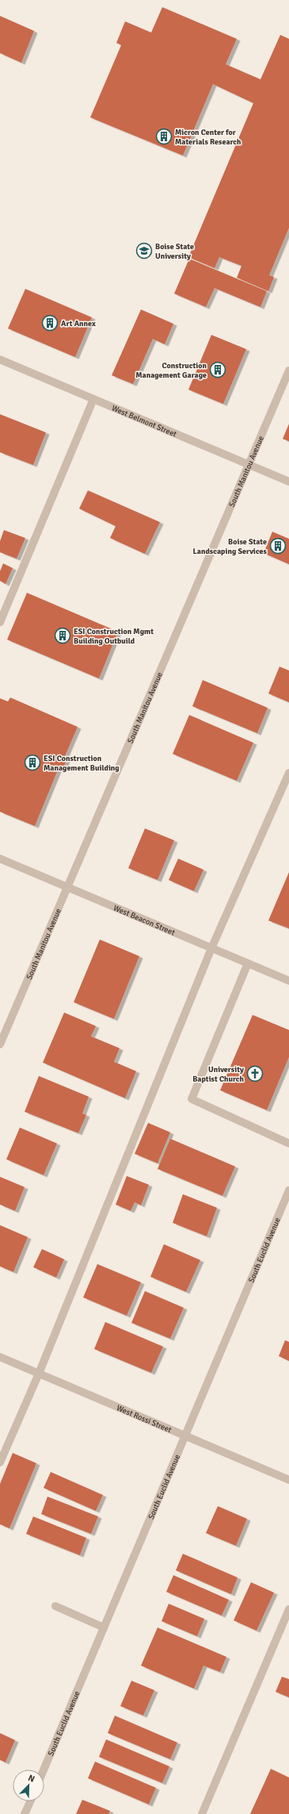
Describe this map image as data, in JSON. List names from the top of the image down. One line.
{"streets":{"street":["West Belmont Street","South Manitou Avenue","West Beacon Street","South Euclid Avenue","West Rossi Street"]},"crossings":[["West Belmont Street","South Manitou Avenue"],["South Manitou Avenue","West Beacon Street"],["South Euclid Avenue","West Rossi Street"]],"places":{"building":["Micron Center for Materials Research","Art Annex","Construction Management Garage","Boise State Landscaping Services","ESI Construction Mgmt Building Outbuild","ESI Construction Management Building"],"school or university":["Boise State University"],"church":["University Baptist Church"]},"north":"top right"}
